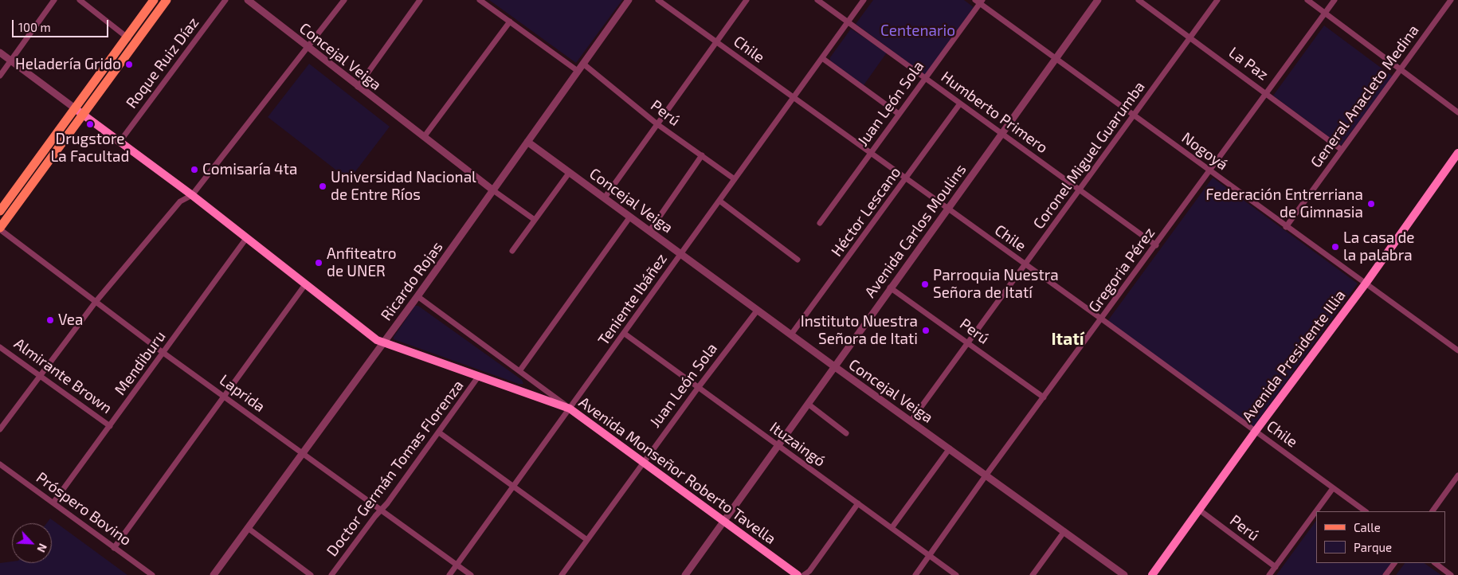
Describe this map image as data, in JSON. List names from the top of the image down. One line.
{"streets":{"main road":["Avenida Presidente Illia","Avenida Monseñor Roberto Tavella"],"street":["Chile","Concejal Veiga","Roque Ruiz Díaz","La Paz","General Anacleto Medina","Juan León Sola","Humberto Primero","Perú","Nogoyá","Coronel Miguel Guarumba","Héctor Lescano","Avenida Carlos Moulins","Gregoria Pérez","Ricardo Rojas","Teniente Ibáñez","Mendiburu","Almirante Brown","Laprida","Ituzaingó","Doctor Germán Tomas Florenza","Próspero Bovino"]},"crossings":[["Chile","Juan León Sola"],["Chile","Coronel Miguel Guarumba"],["Chile","Héctor Lescano"],["Chile","Avenida Carlos Moulins"],["Chile","Gregoria Pérez"],["Chile","Teniente Ibáñez"],["Chile","Avenida Presidente Illia"],["Concejal Veiga","Juan León Sola"],["Concejal Veiga","Coronel Miguel Guarumba"],["Concejal Veiga","Héctor Lescano"],["Concejal Veiga","Avenida Carlos Moulins"],["Concejal Veiga","Gregoria Pérez"],["Concejal Veiga","Ricardo Rojas"],["Concejal Veiga","Teniente Ibáñez"],["Roque Ruiz Díaz","Avenida Monseñor Roberto Tavella"],["La Paz","General Anacleto Medina"],["La Paz","Coronel Miguel Guarumba"],["La Paz","Gregoria Pérez"],["General Anacleto Medina","Nogoyá"],["Juan León Sola","Humberto Primero"],["Juan León Sola","Nogoyá"],["Juan León Sola","Ituzaingó"],["Juan León Sola","Avenida Monseñor Roberto Tavella"],["Humberto Primero","Coronel Miguel Guarumba"],["Humberto Primero","Héctor Lescano"],["Humberto Primero","Avenida Carlos Moulins"],["Humberto Primero","Gregoria Pérez"],["Humberto Primero","Teniente Ibáñez"],["Perú","Coronel Miguel Guarumba"],["Perú","Avenida Carlos Moulins"],["Perú","Gregoria Pérez"],["Perú","Ricardo Rojas"],["Perú","Teniente Ibáñez"],["Perú","Avenida Presidente Illia"],["Nogoyá","Coronel Miguel Guarumba"],["Nogoyá","Avenida Carlos Moulins"],["Nogoyá","Gregoria Pérez"],["Nogoyá","Avenida Presidente Illia"],["Avenida Carlos Moulins","Ituzaingó"],["Avenida Carlos Moulins","Avenida Monseñor Roberto Tavella"],["Gregoria Pérez","Ituzaingó"],["Ricardo Rojas","Laprida"],["Ricardo Rojas","Avenida Monseñor Roberto Tavella"],["Teniente Ibáñez","Laprida"],["Teniente Ibáñez","Ituzaingó"],["Teniente Ibáñez","Avenida Monseñor Roberto Tavella"],["Mendiburu","Almirante Brown"],["Mendiburu","Laprida"],["Mendiburu","Avenida Monseñor Roberto Tavella"],["Mendiburu","Próspero Bovino"],["Laprida","Doctor Germán Tomas Florenza"],["Doctor Germán Tomas Florenza","Avenida Monseñor Roberto Tavella"]],"districts":["Itatí"],"parks":["Centenario"],"places":["Heladería Grido","Drugstore La Facultad","Comisaría 4ta","Universidad Nacional de Entre Ríos","Federación Entrerriana de Gimnasia","La casa de la palabra","Anfiteatro de UNER","Parroquia Nuestra Señora de Itatí","Vea","Instituto Nuestra Señora de Itati"],"legend":["Calle","Parque"],"scale_bar":"100 m","north":"bottom right"}
